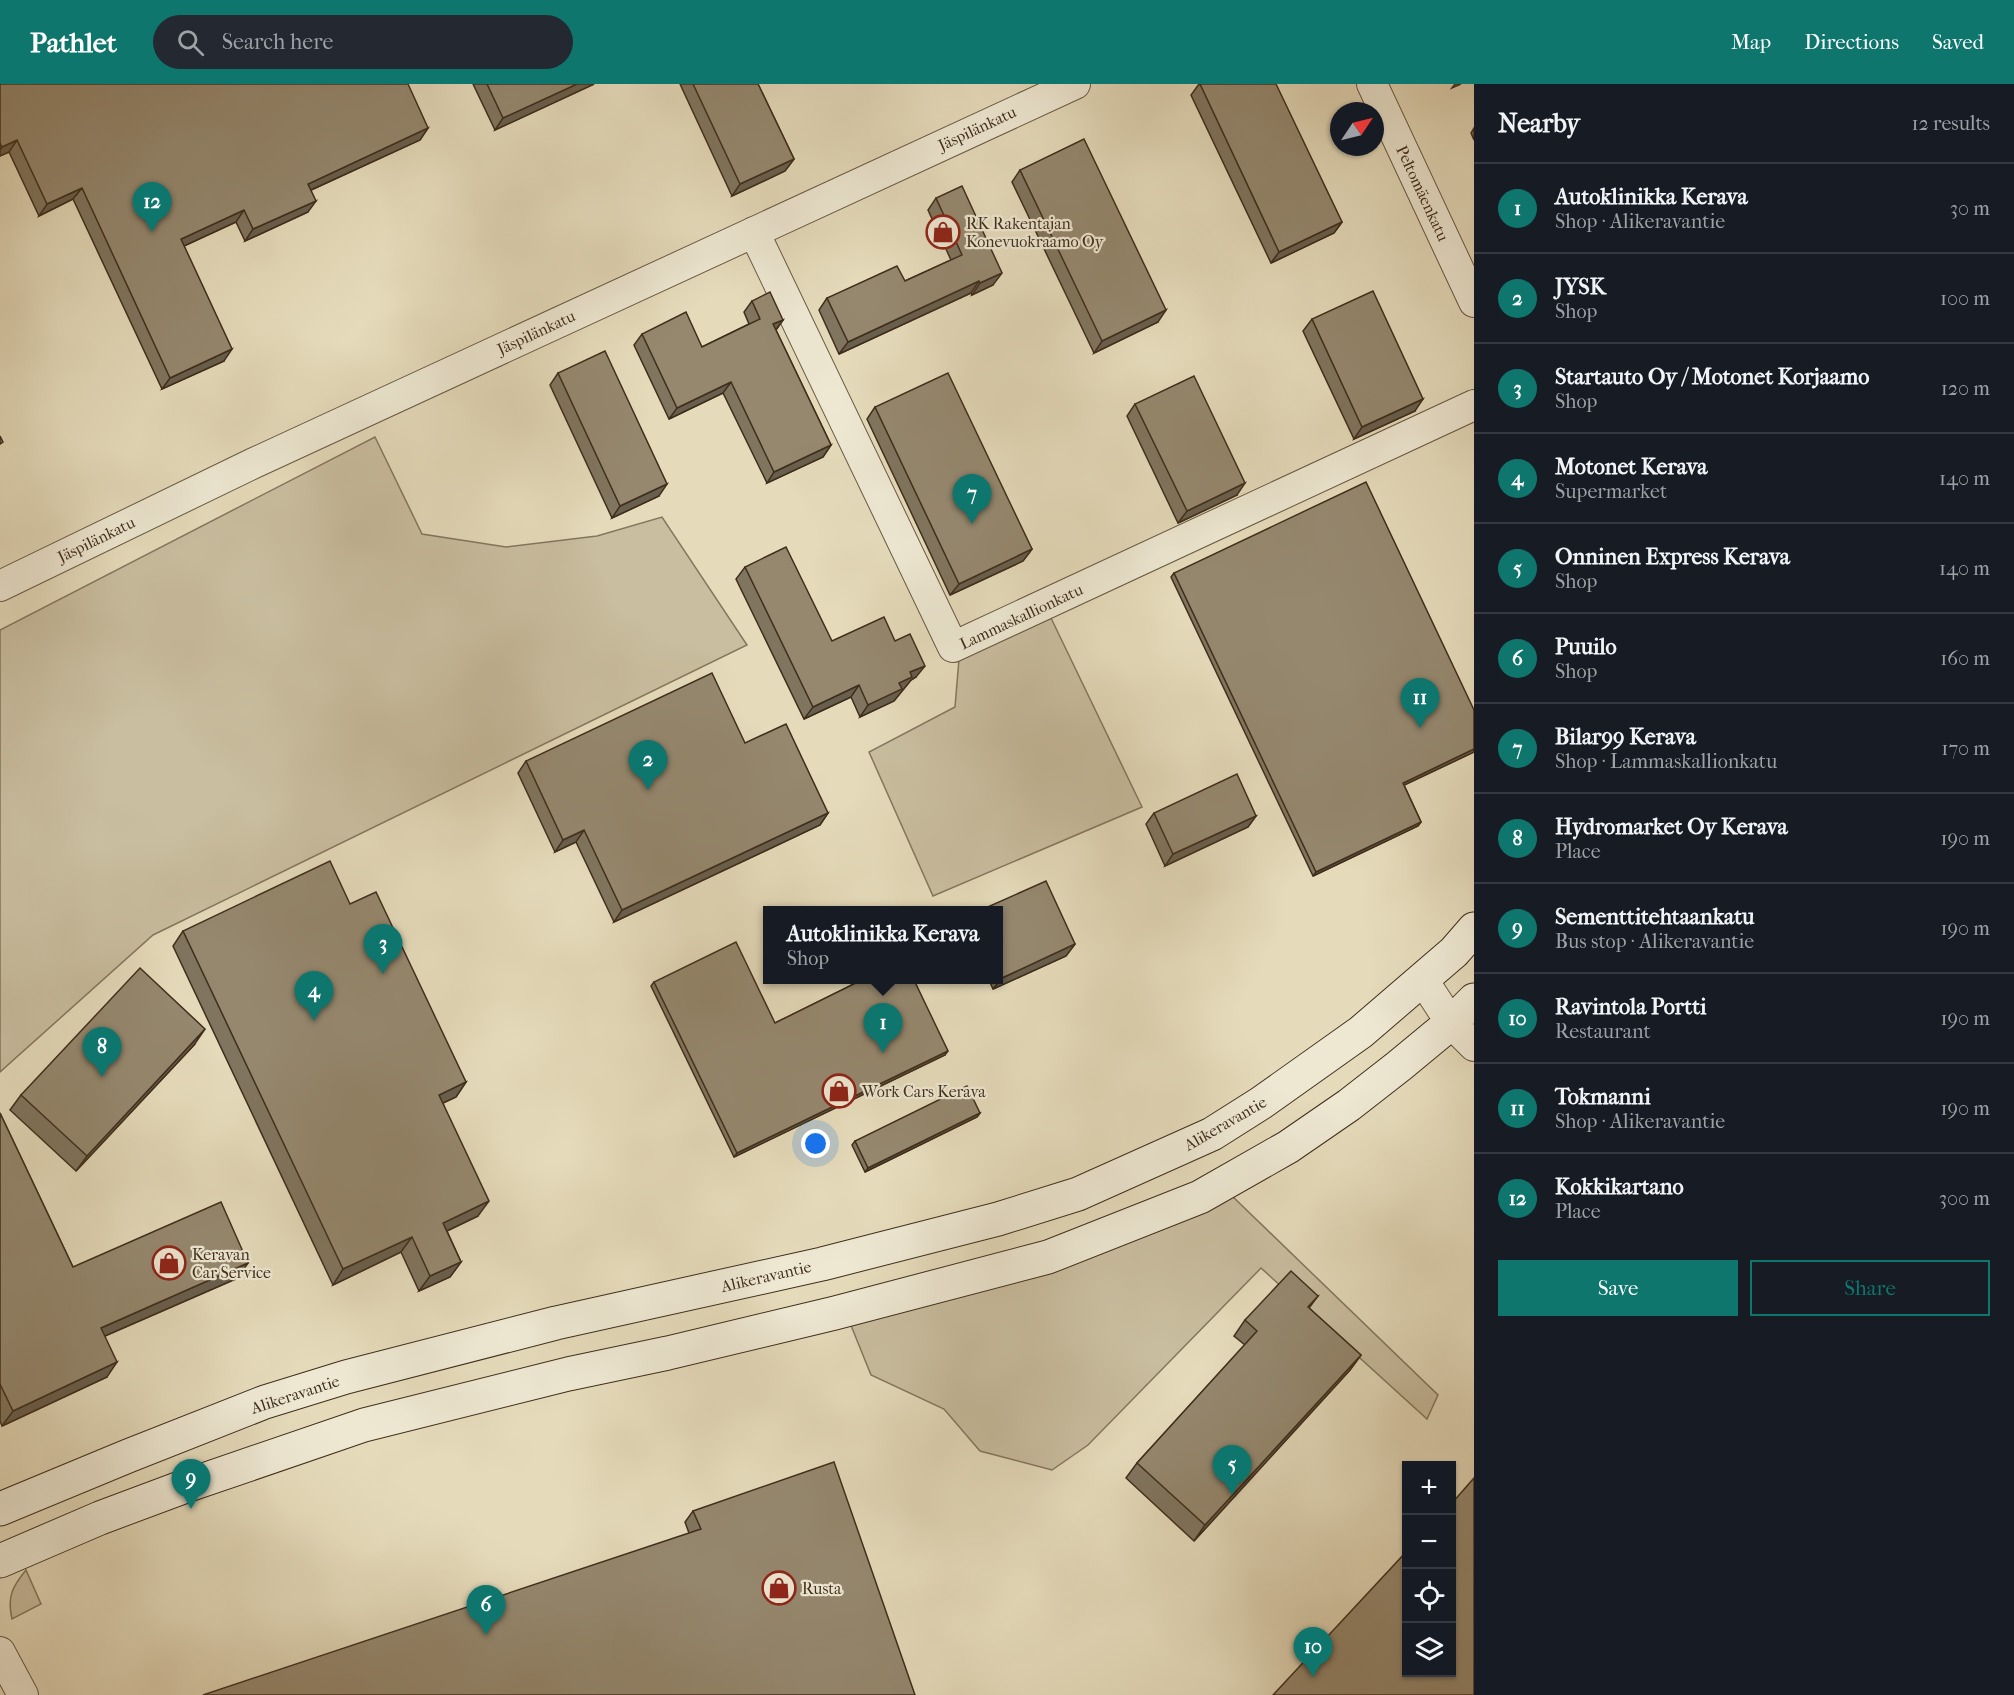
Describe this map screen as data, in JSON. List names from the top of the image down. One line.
{"streets":{"street":["Jäspilänkatu","Peltomäenkatu","Lammaskallionkatu","Alikeravantie"]},"crossings":[["Jäspilänkatu","Lammaskallionkatu"]],"places":{"shop":["RK Rakentajan Konevuokraamo Oy","Work Cars Kerava","Keravan Car Service","Rusta"]},"north":"top right","page":{"header":"Pathlet","search":"Search here","nav":["Map","Directions","Saved"],"heading":["Nearby","12 results"],"list":[{"mark":"1","name":"Autoklinikka Kerava","note":"Shop · Alikeravantie","value":"30 m"},{"mark":"2","name":"JYSK","note":"Shop","value":"100 m"},{"mark":"3","name":"Startauto Oy / Motonet Korjaamo","note":"Shop","value":"120 m"},{"mark":"4","name":"Motonet Kerava","note":"Supermarket","value":"140 m"},{"mark":"5","name":"Onninen Express Kerava","note":"Shop","value":"140 m"},{"mark":"6","name":"Puuilo","note":"Shop","value":"160 m"},{"mark":"7","name":"Bilar99 Kerava","note":"Shop · Lammaskallionkatu","value":"170 m"},{"mark":"8","name":"Hydromarket Oy Kerava","note":"Place","value":"190 m"},{"mark":"9","name":"Sementtitehtaankatu","note":"Bus stop · Alikeravantie","value":"190 m"},{"mark":"10","name":"Ravintola Portti","note":"Restaurant","value":"190 m"},{"mark":"11","name":"Tokmanni","note":"Shop · Alikeravantie","value":"190 m"},{"mark":"12","name":"Kokkikartano","note":"Place","value":"300 m"}],"pins":["12","7","11","2","3","4","1","8","5","9","6","10"],"popup":["Autoklinikka Kerava","Shop"],"buttons":["Save","Share"],"map_buttons":["+","−"]}}
